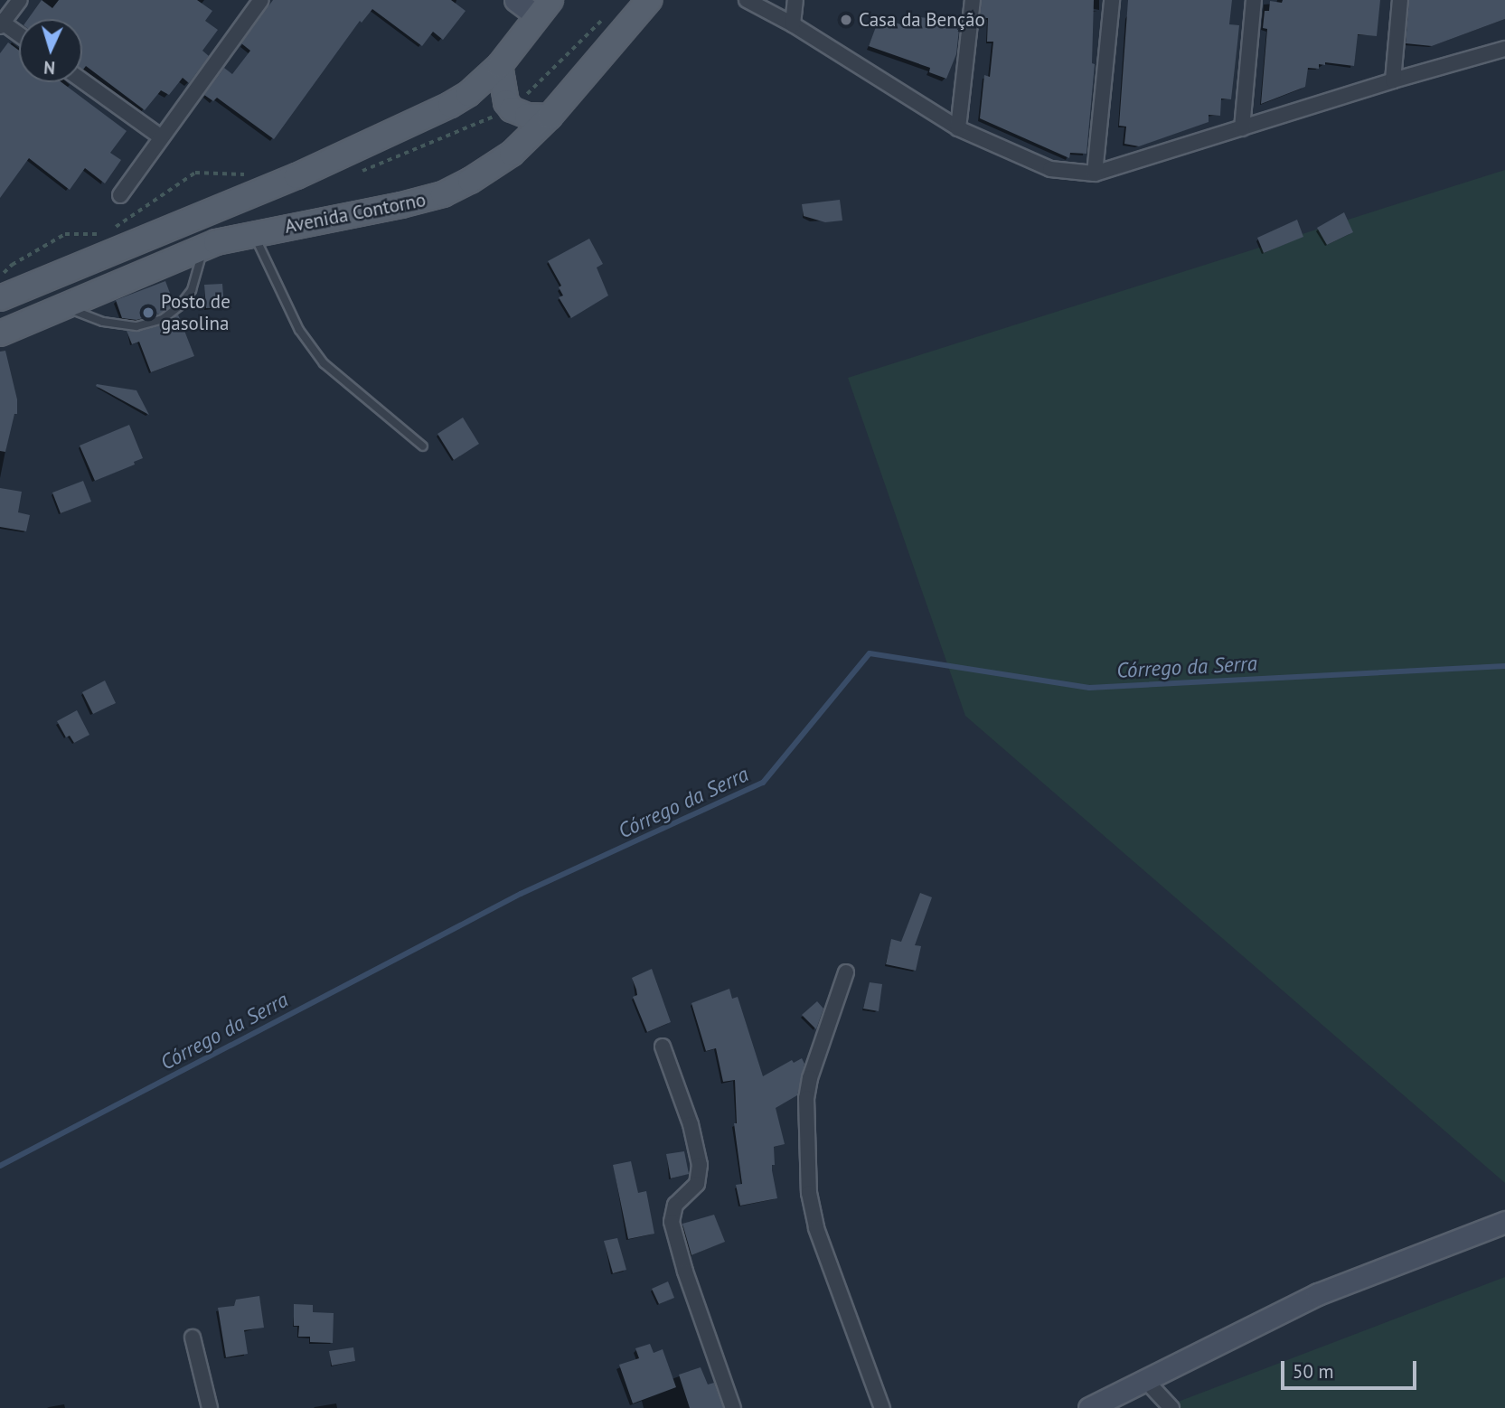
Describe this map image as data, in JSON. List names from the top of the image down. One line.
{"streets":{"main road":["Avenida Contorno"]},"water":["Córrego da Serra"],"places":["Casa da Benção","Posto de gasolina"],"scale_bar":"50 m","north":"bottom"}
